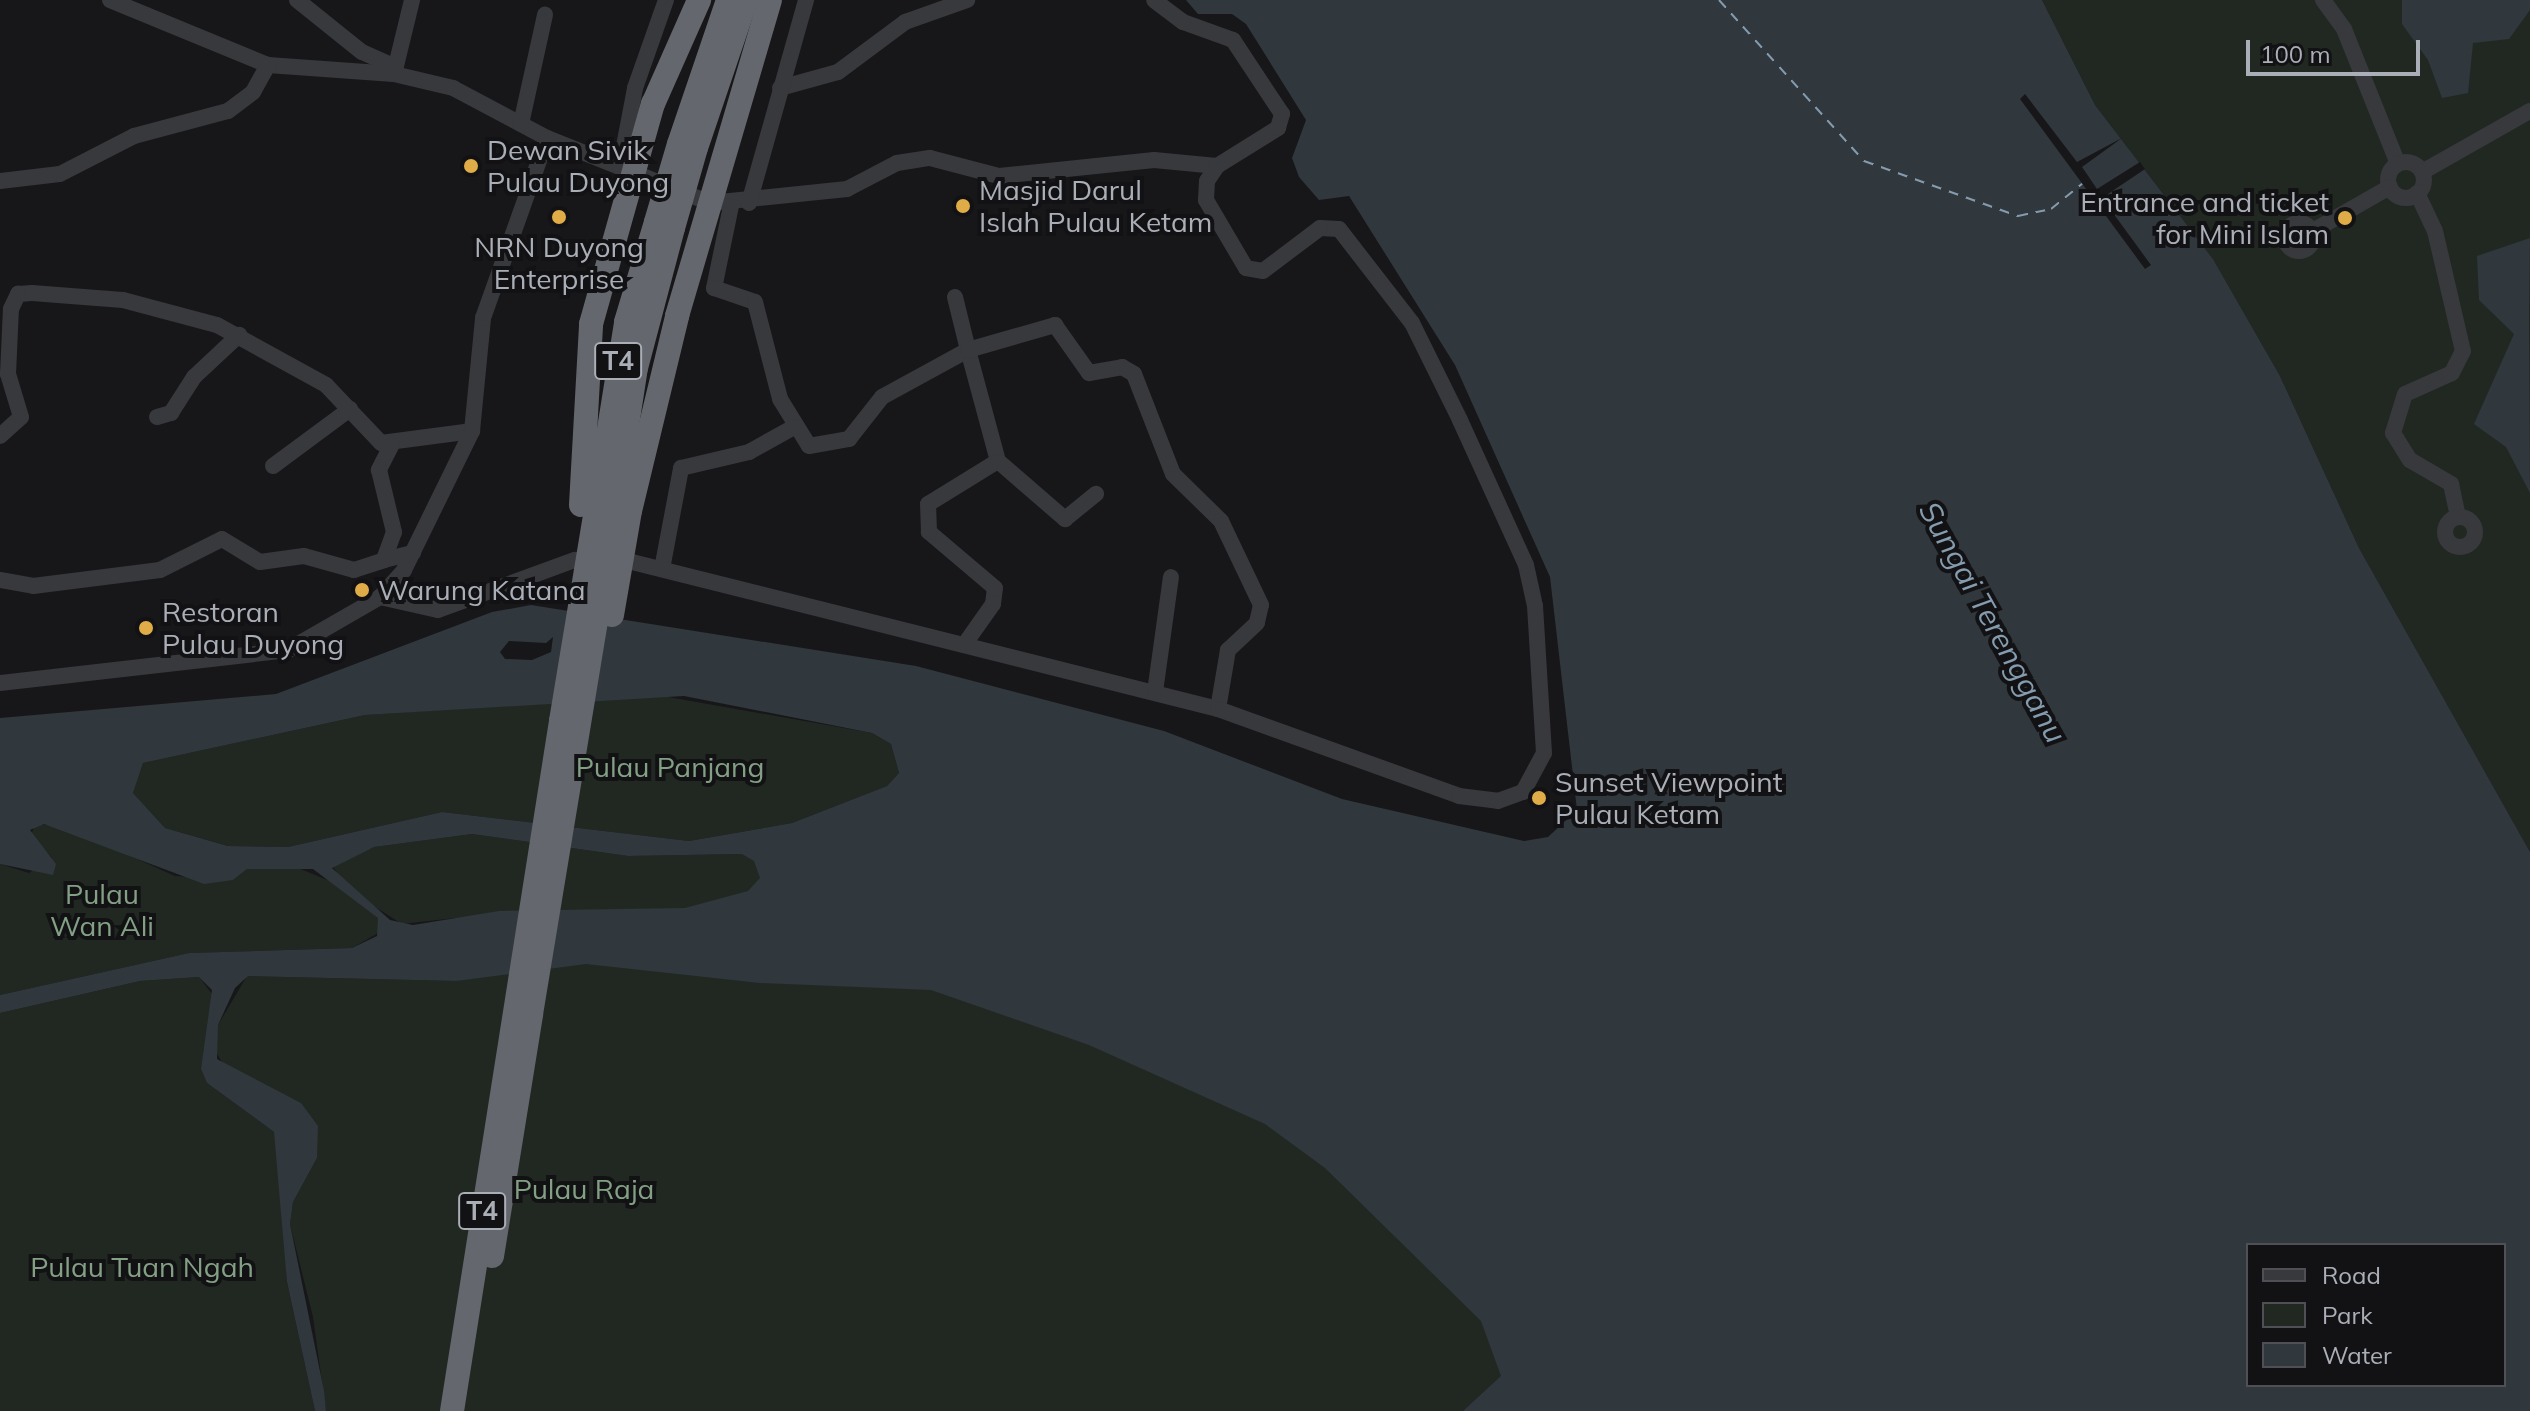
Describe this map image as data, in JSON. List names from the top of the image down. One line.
{"streets":{"highway":["T4"]},"water":["Sungai Terengganu"],"parks":["Pulau Panjang","Pulau Wan Ali","Pulau Raja","Pulau Tuan Ngah"],"places":["Dewan Sivik Pulau Duyong","Masjid Darul Islah Pulau Ketam","NRN Duyong Enterprise","Entrance and ticket for Mini Islam","Warung Katana","Restoran Pulau Duyong","Sunset Viewpoint Pulau Ketam"],"legend":["Road","Park","Water"],"scale_bar":"100 m"}
